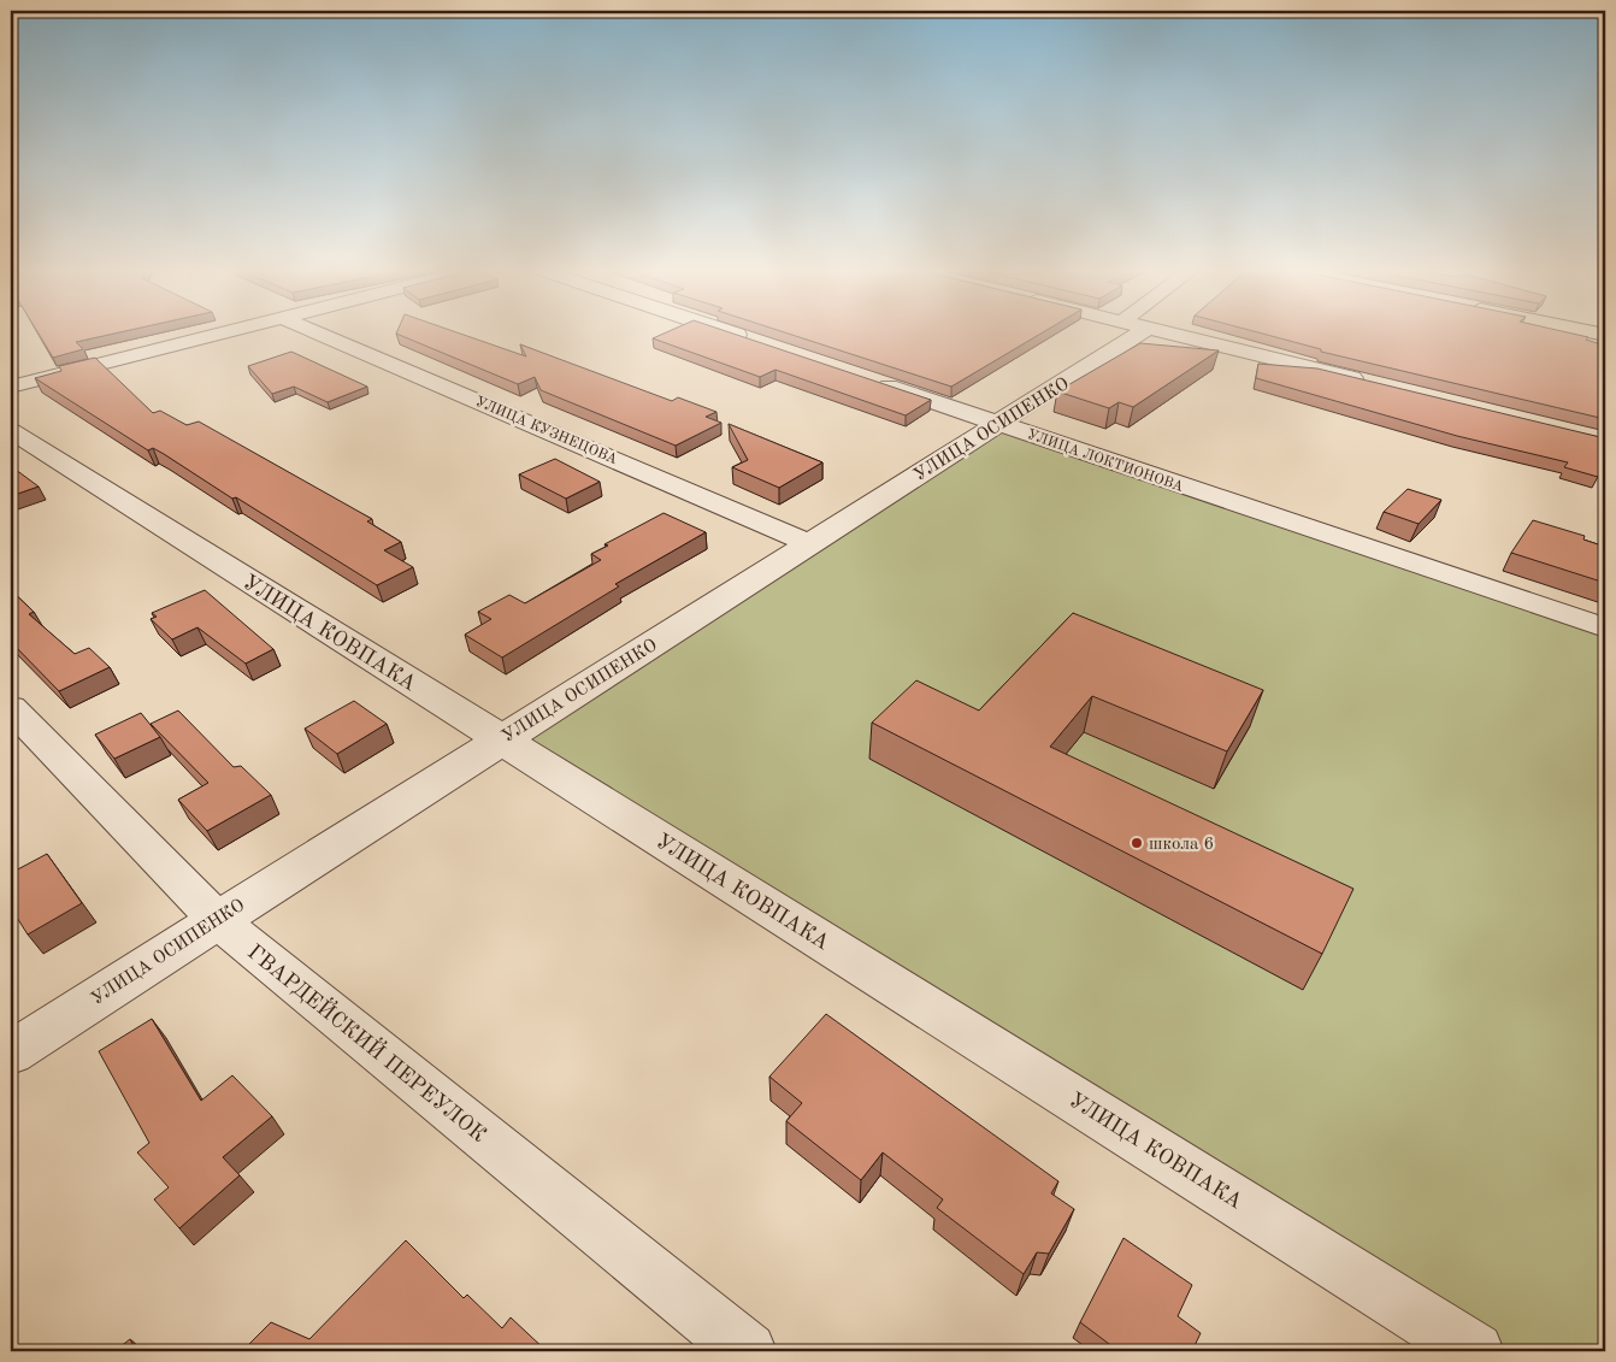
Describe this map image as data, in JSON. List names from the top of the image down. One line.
{"streets":{"street":["УЛИЦА ОСИПЕНКО","УЛИЦА КУЗНЕЦОВА","УЛИЦА ЛОКТИОНОВА","УЛИЦА КОВПАКА","ГВАРДЕЙСКИЙ ПЕРЕУЛОК"]},"crossings":[["УЛИЦА ОСИПЕНКО","УЛИЦА КУЗНЕЦОВА"],["УЛИЦА ОСИПЕНКО","УЛИЦА ЛОКТИОНОВА"],["УЛИЦА ОСИПЕНКО","УЛИЦА КОВПАКА"],["УЛИЦА ОСИПЕНКО","ГВАРДЕЙСКИЙ ПЕРЕУЛОК"]],"places":["школа 6"]}
